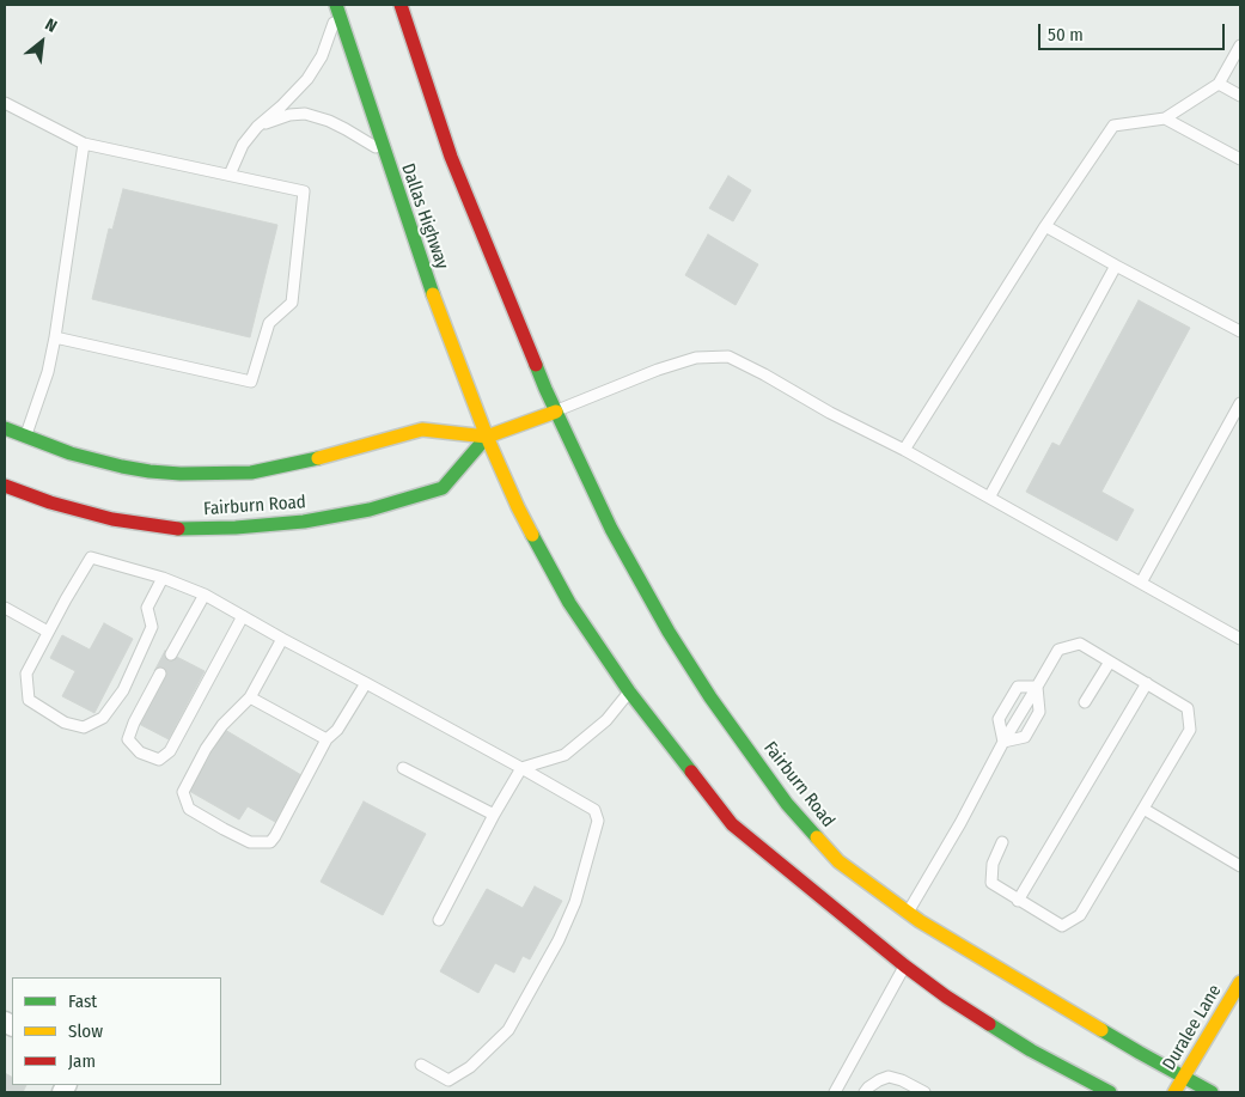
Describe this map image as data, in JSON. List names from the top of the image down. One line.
{"streets":{"main road":["Dallas Highway","Fairburn Road","Duralee Lane"]},"crossings":[["Dallas Highway","Fairburn Road"],["Fairburn Road","Duralee Lane"]],"legend":["Fast","Slow","Jam"],"scale_bar":"50 m","north":"top right"}
